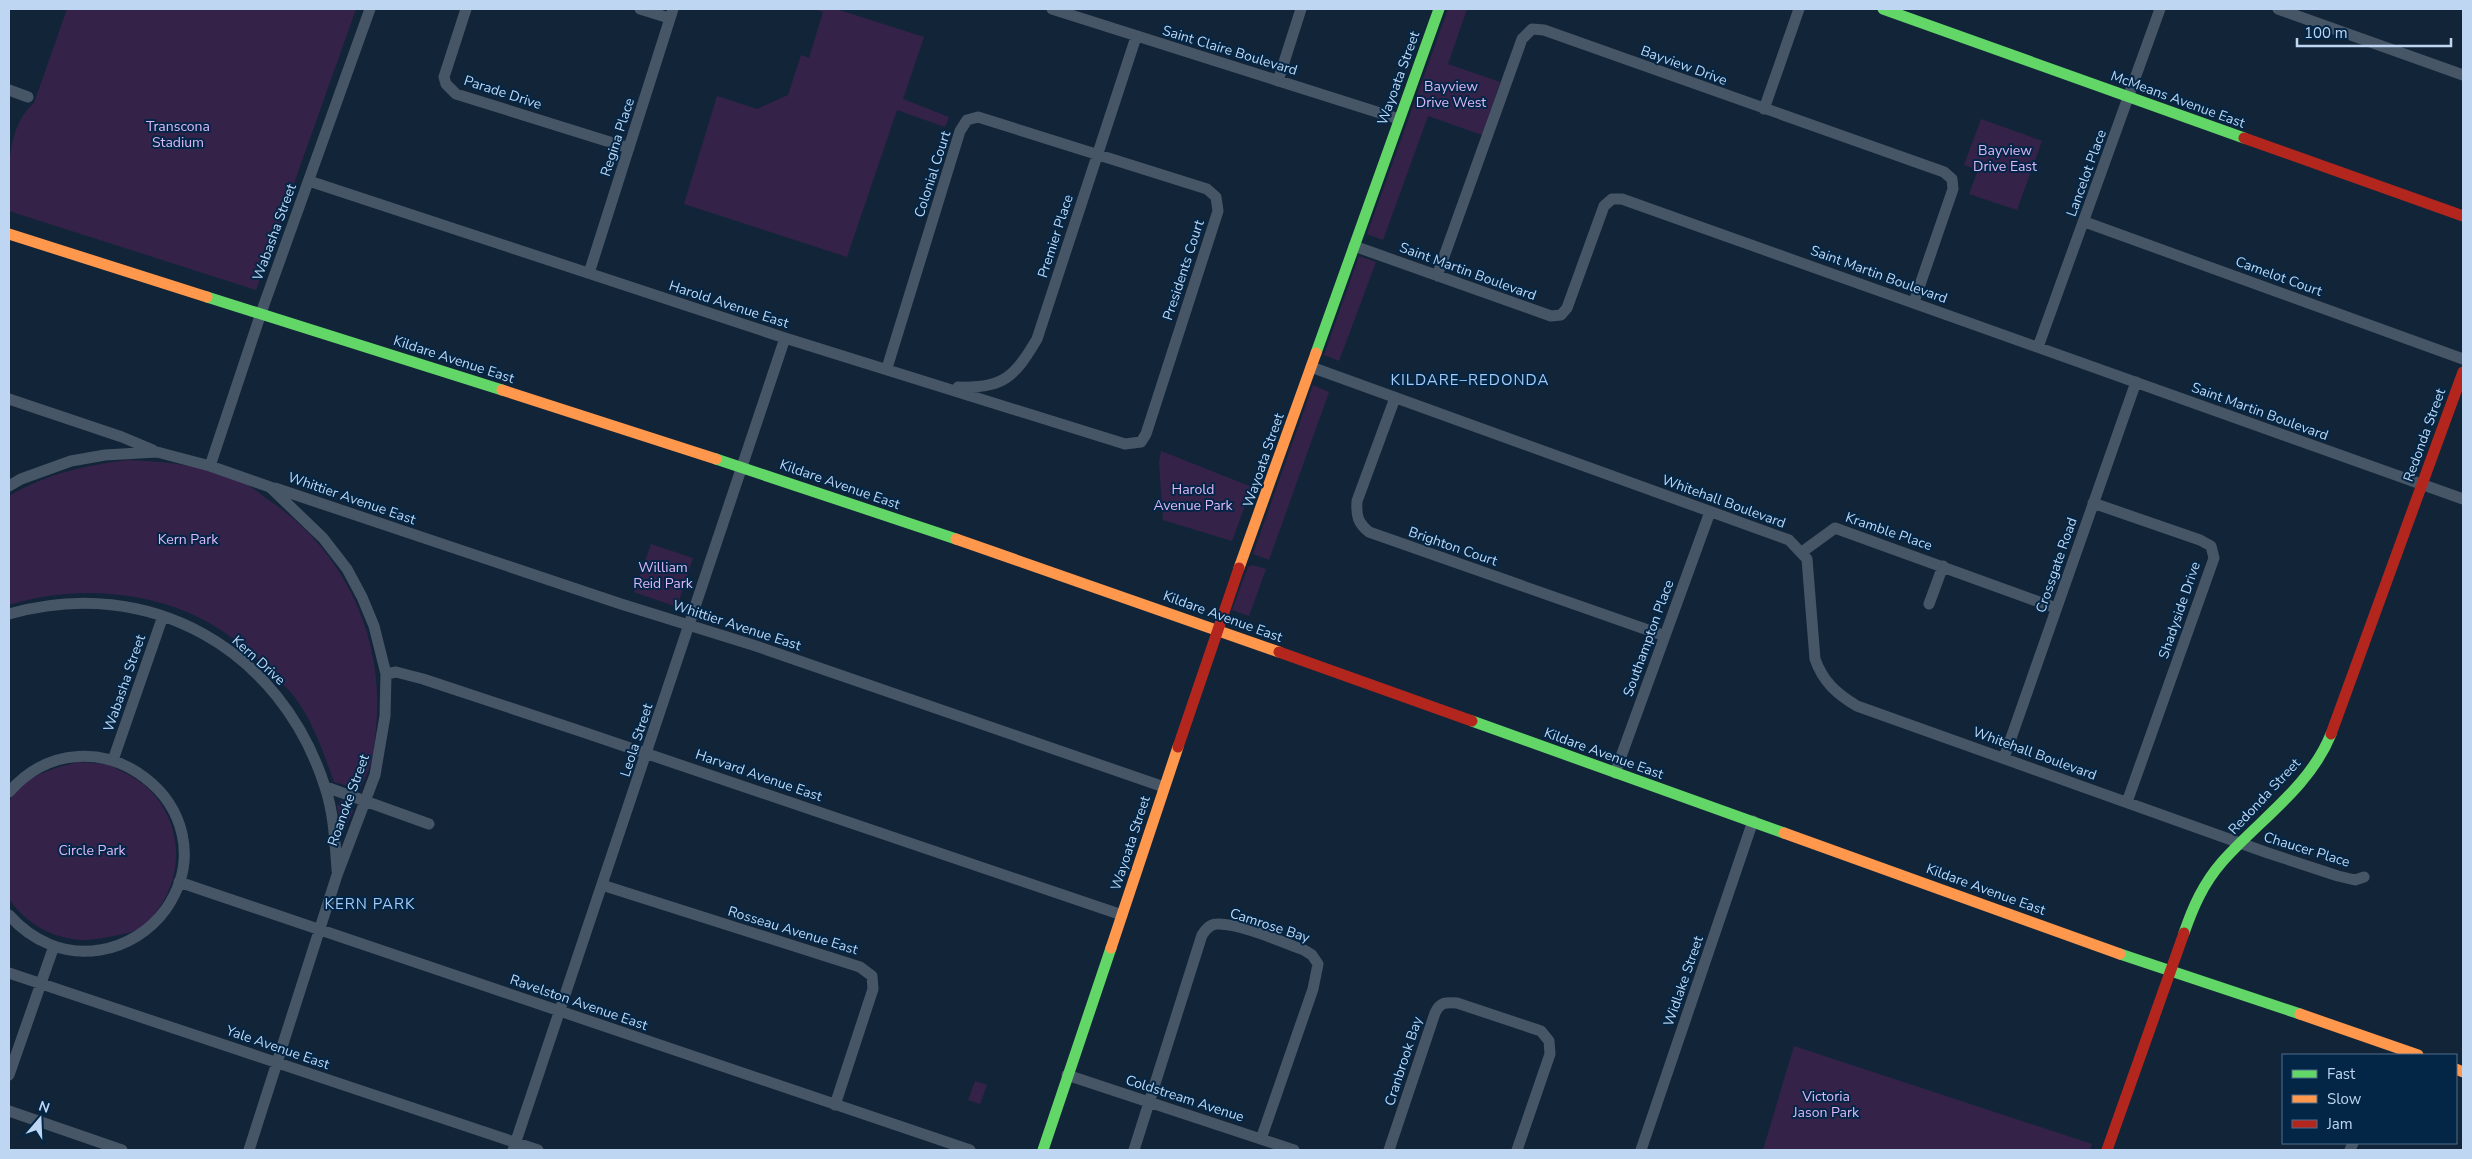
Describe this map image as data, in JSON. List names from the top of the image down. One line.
{"streets":{"street":["Saint Claire Boulevard","Bayview Drive","Wayoata Street","Parade Drive","McMeans Avenue East","Regina Place","Lancelot Place","Colonial Court","Wabasha Street","Premier Place","Presidents Court","Saint Martin Boulevard","Camelot Court","Harold Avenue East","Kildare Avenue East","Redonda Street","Whittier Avenue East","Whitehall Boulevard","Kramble Place","Brighton Court","Crossgate Road","Shadyside Drive","Southampton Place","Kern Drive","Leola Street","Harvard Avenue East","Roanoke Street","Chaucer Place","Camrose Bay","Rosseau Avenue East","Widlake Street","Ravelston Avenue East","Yale Avenue East","Cranbrook Bay","Coldstream Avenue"]},"crossings":[["Saint Claire Boulevard","Wayoata Street"],["Saint Claire Boulevard","Premier Place"],["Bayview Drive","Saint Martin Boulevard"],["Wayoata Street","Saint Martin Boulevard"],["Wayoata Street","Kildare Avenue East"],["Wayoata Street","Whittier Avenue East"],["Wayoata Street","Whitehall Boulevard"],["Wayoata Street","Harvard Avenue East"],["Wayoata Street","Coldstream Avenue"],["Parade Drive","Regina Place"],["McMeans Avenue East","Lancelot Place"],["Regina Place","Harold Avenue East"],["Lancelot Place","Saint Martin Boulevard"],["Lancelot Place","Camelot Court"],["Colonial Court","Premier Place"],["Colonial Court","Presidents Court"],["Colonial Court","Harold Avenue East"],["Wabasha Street","Harold Avenue East"],["Wabasha Street","Kildare Avenue East"],["Wabasha Street","Kern Drive"],["Wabasha Street","Roanoke Street"],["Premier Place","Presidents Court"],["Premier Place","Harold Avenue East"],["Presidents Court","Harold Avenue East"],["Saint Martin Boulevard","Redonda Street"],["Saint Martin Boulevard","Crossgate Road"],["Harold Avenue East","Leola Street"],["Kildare Avenue East","Redonda Street"],["Kildare Avenue East","Southampton Place"],["Kildare Avenue East","Leola Street"],["Kildare Avenue East","Widlake Street"],["Redonda Street","Whitehall Boulevard"],["Redonda Street","Chaucer Place"],["Whittier Avenue East","Leola Street"],["Whittier Avenue East","Roanoke Street"],["Whitehall Boulevard","Kramble Place"],["Whitehall Boulevard","Brighton Court"],["Whitehall Boulevard","Crossgate Road"],["Whitehall Boulevard","Shadyside Drive"],["Whitehall Boulevard","Southampton Place"],["Whitehall Boulevard","Chaucer Place"],["Kramble Place","Crossgate Road"],["Brighton Court","Southampton Place"],["Crossgate Road","Shadyside Drive"],["Kern Drive","Roanoke Street"],["Leola Street","Harvard Avenue East"],["Leola Street","Rosseau Avenue East"],["Leola Street","Ravelston Avenue East"],["Leola Street","Yale Avenue East"],["Harvard Avenue East","Roanoke Street"],["Roanoke Street","Ravelston Avenue East"],["Roanoke Street","Yale Avenue East"],["Camrose Bay","Coldstream Avenue"],["Rosseau Avenue East","Ravelston Avenue East"]],"districts":["KILDARE–REDONDA","KERN PARK"],"parks":["Bayview Drive West","Transcona Stadium","Bayview Drive East","Harold Avenue Park","Kern Park","William Reid Park","Circle Park","Victoria Jason Park"],"legend":["Fast","Slow","Jam"],"scale_bar":"100 m","north":"top"}
